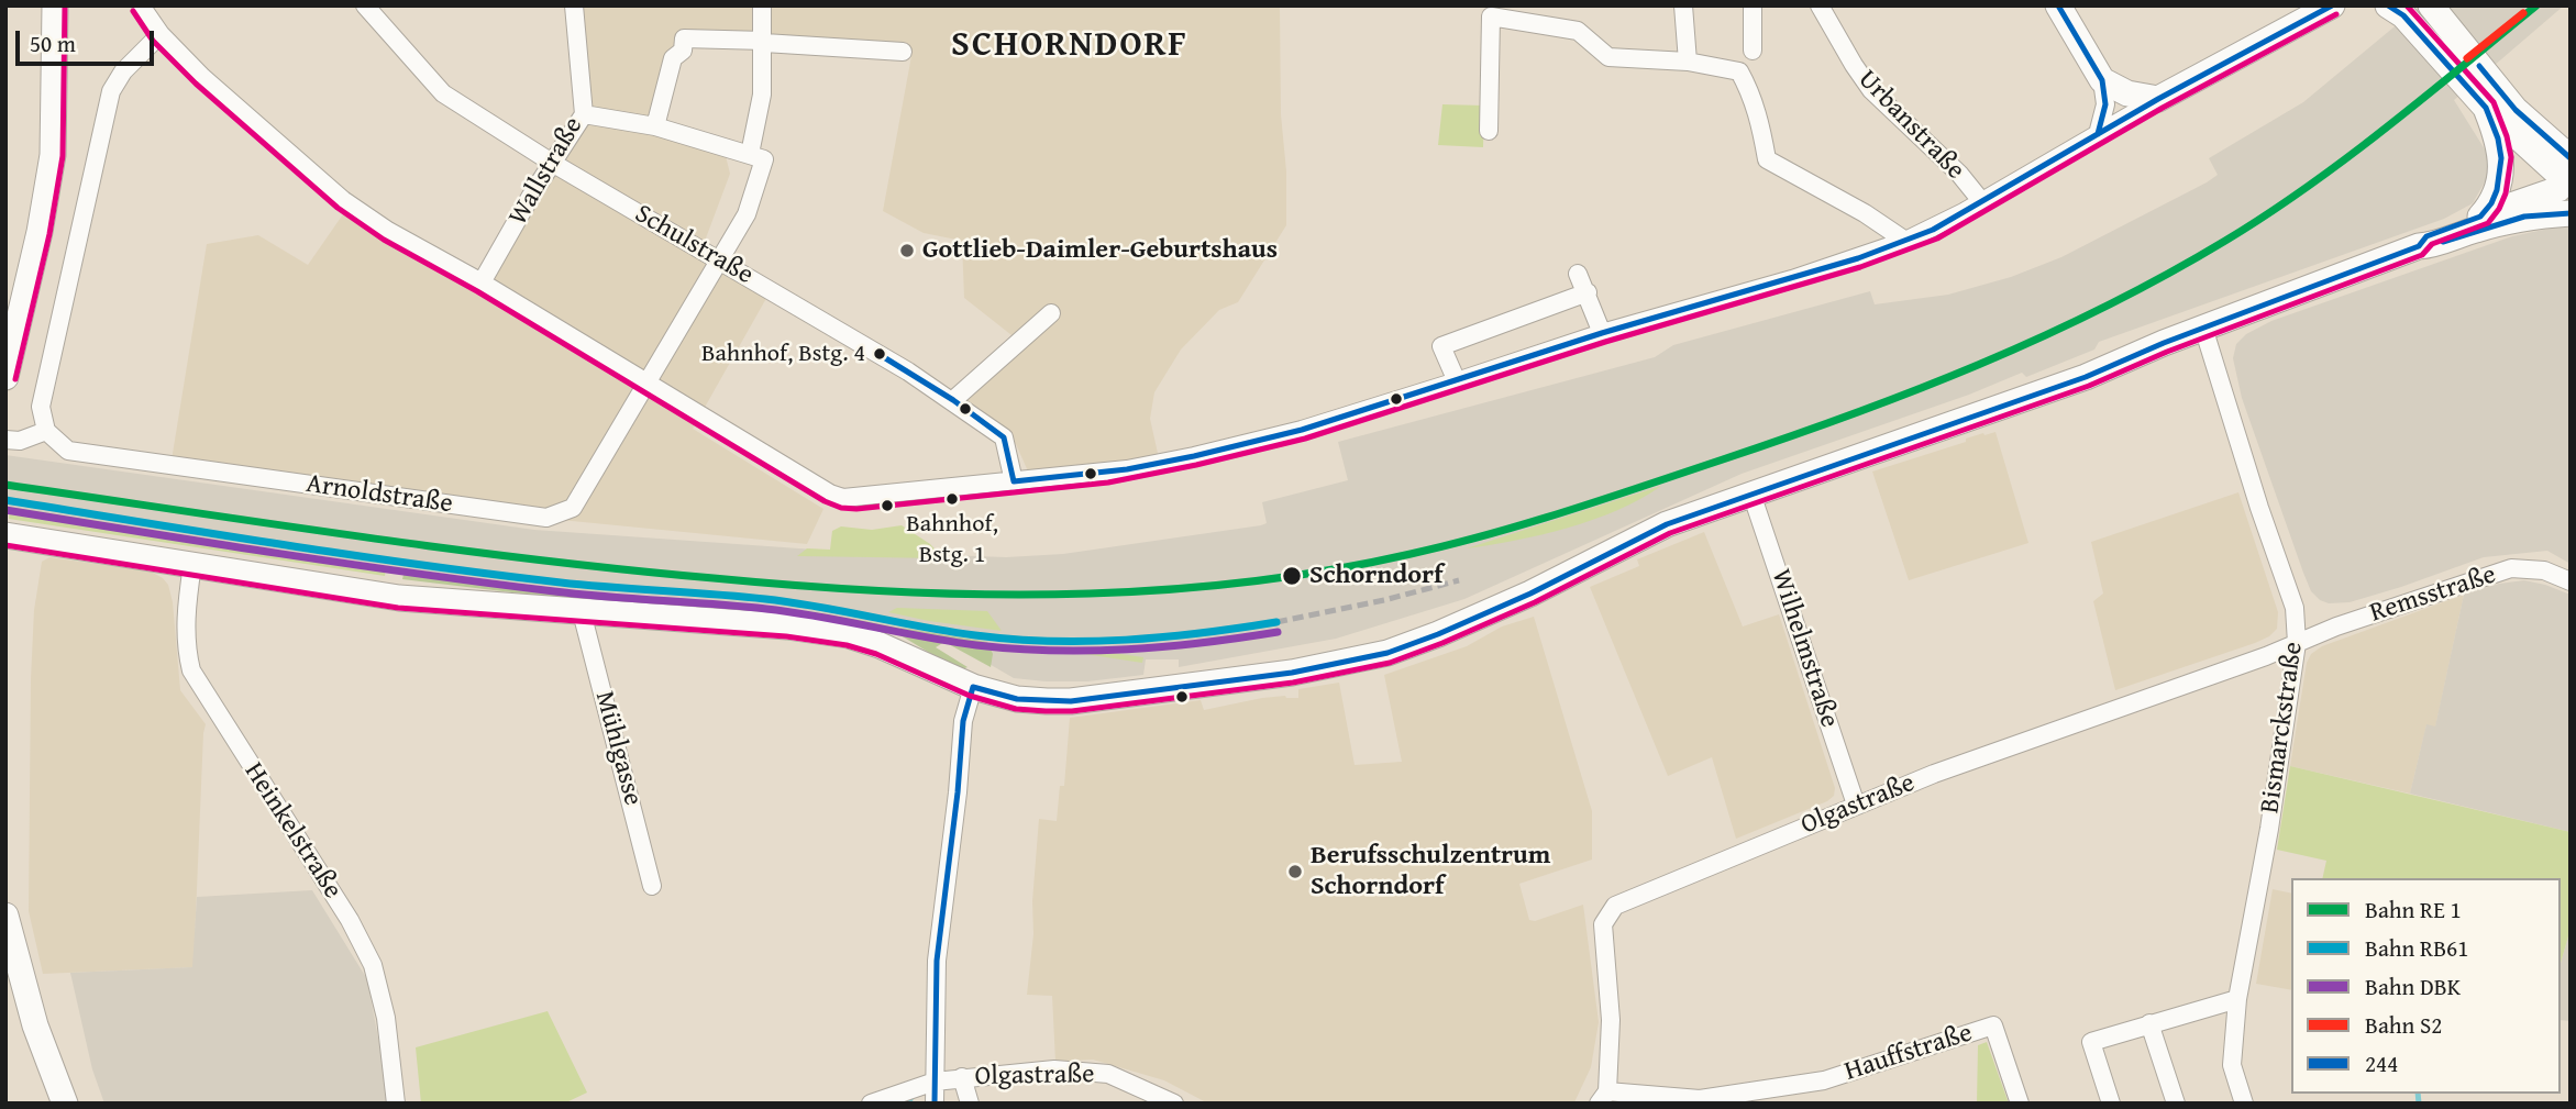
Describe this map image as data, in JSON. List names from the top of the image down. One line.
{"streets":{"street":["Urbanstraße","Wallstraße","Schulstraße","Arnoldstraße","Remsstraße","Wilhelmstraße","Bismarckstraße","Mühlgasse","Olgastraße","Heinkelstraße","Hauffstraße"]},"crossings":[["Wallstraße","Schulstraße"],["Schulstraße","Arnoldstraße"],["Remsstraße","Bismarckstraße"],["Remsstraße","Olgastraße"],["Wilhelmstraße","Olgastraße"],["Bismarckstraße","Olgastraße"],["Olgastraße","Hauffstraße"]],"districts":["SCHORNDORF"],"places":["Gottlieb-Daimler-Geburtshaus","Bahnhof, Bstg. 4","Bahnhof, Bstg. 1","Schorndorf","Berufsschulzentrum Schorndorf"],"lines":["transit line 244","rail line S2","rail line RB61","rail line DBK"],"legend":["Bahn RE 1","Bahn RB61","Bahn DBK","Bahn S2","244"],"scale_bar":"50 m"}
